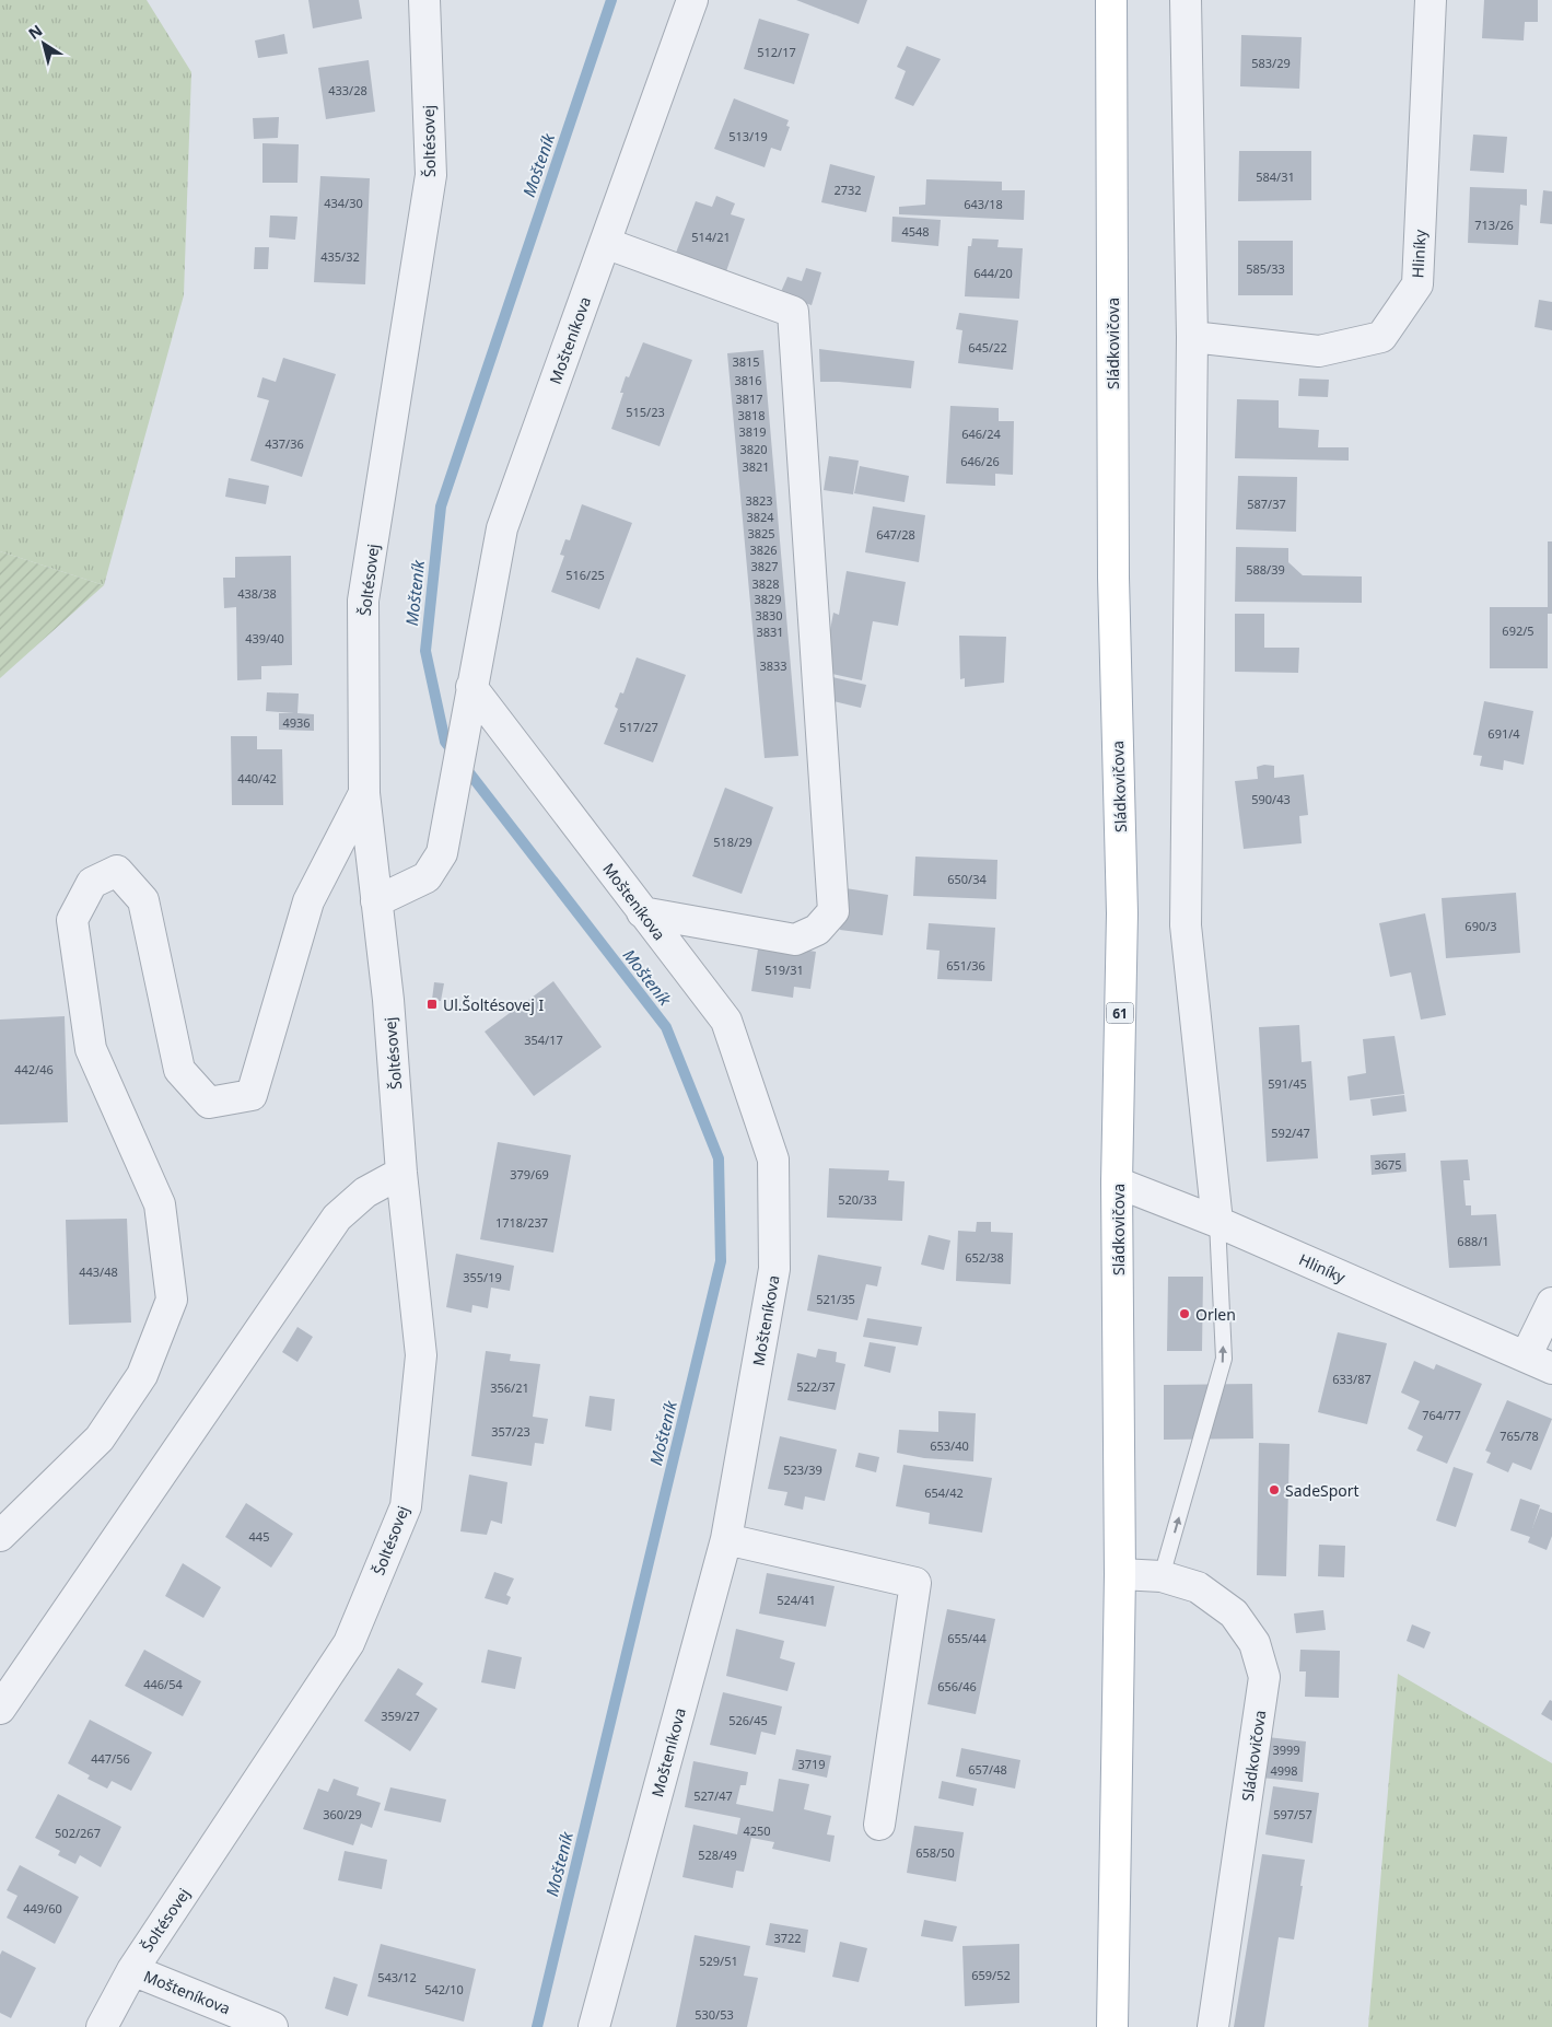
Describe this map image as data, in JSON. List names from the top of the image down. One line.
{"streets":{"main road":["Sládkovičova","61"],"street":["Šoltésovej","Hliníky","Mošteníkova"]},"crossings":[["Šoltésovej","Mošteníkova"],["Hliníky","Sládkovičova"]],"water":["Mošteník"],"places":{"transit":["Ul.Šoltésovej I"],"other":["Orlen","SadeSport"]},"house_numbers":["512/17","583/29","433/28","513/19","584/31","2732","434/30","643/18","713/26","4548","514/21","435/32","585/33","644/20","645/22","3815","3816","3817","515/23","3818","3819","646/24","437/36","3820","646/26","3821","3823","587/37","3824","3825","647/28","3826","3827","588/39","516/25","3828","438/38","3829","3830","692/5","3831","439/40","3833","4936","517/27","691/4","440/42","590/43","518/29","650/34","690/3","651/36","519/31","354/17","442/46","591/45","592/47","3675","379/69","520/33","1718/237","688/1","652/38","443/48","355/19","521/35","633/87","522/37","356/21","764/77","357/23","765/78","653/40","523/39","654/42","445","524/41","655/44","446/54","656/46","359/27","526/45","3999","447/56","3719","657/48","4998","527/47","360/29","597/57","4250","502/267","658/50","528/49","449/60","3722","529/51","659/52","543/12","542/10","530/53"],"north":"top left"}
